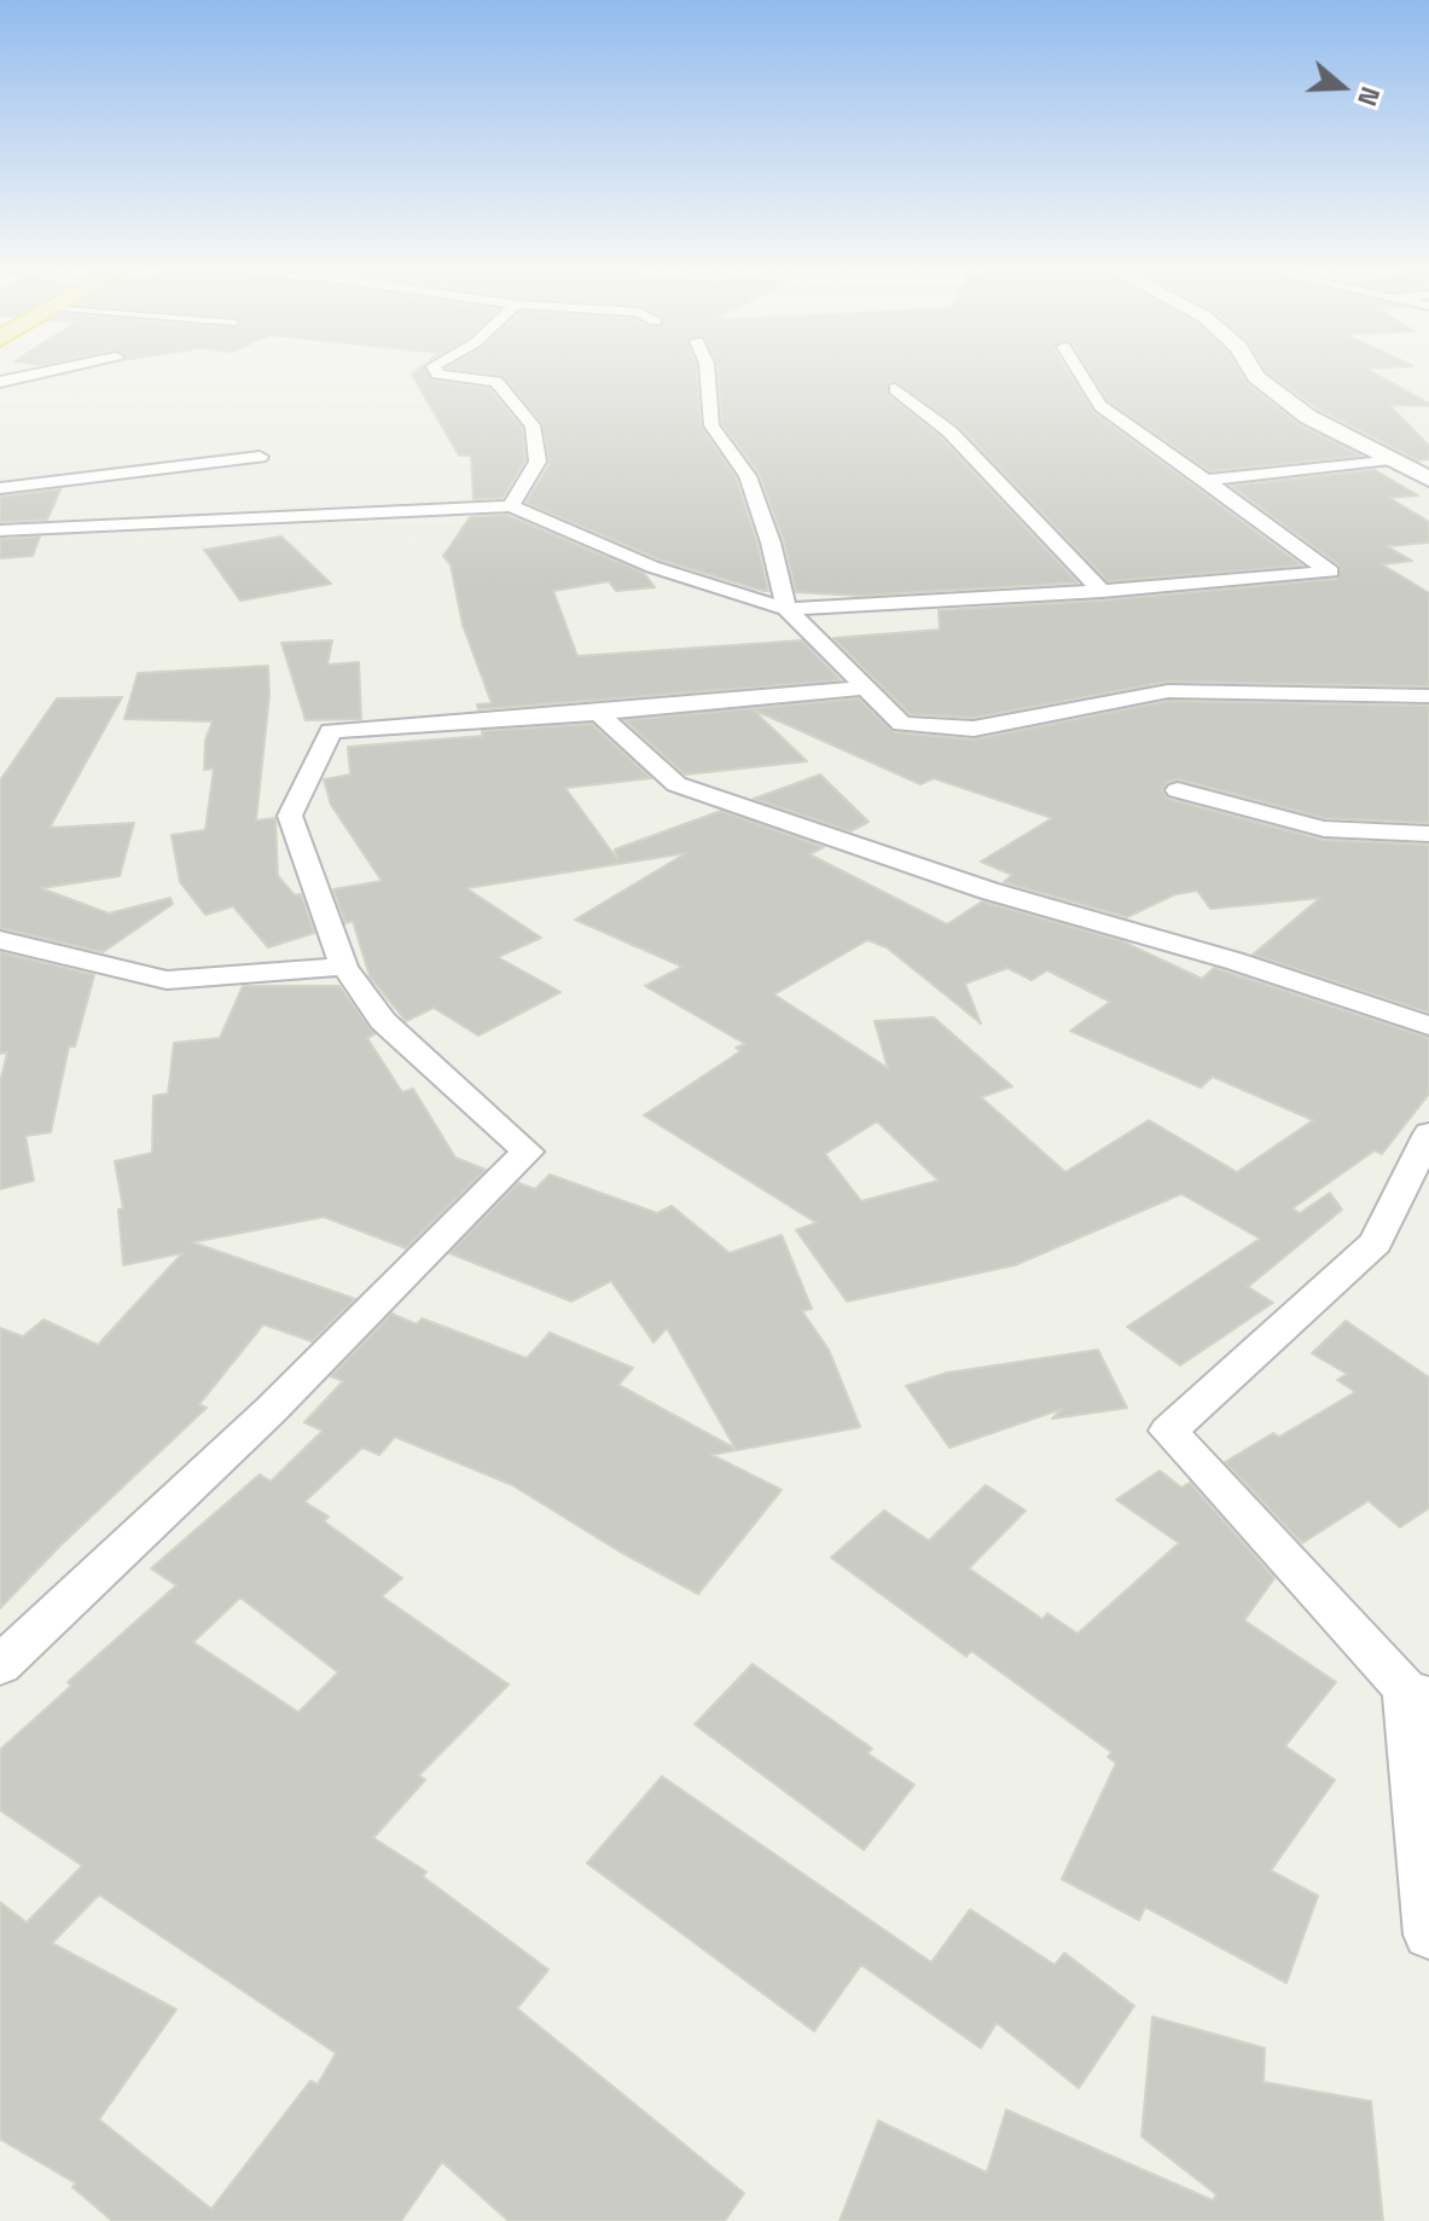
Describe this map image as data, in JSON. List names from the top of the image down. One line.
{"north":"right"}
